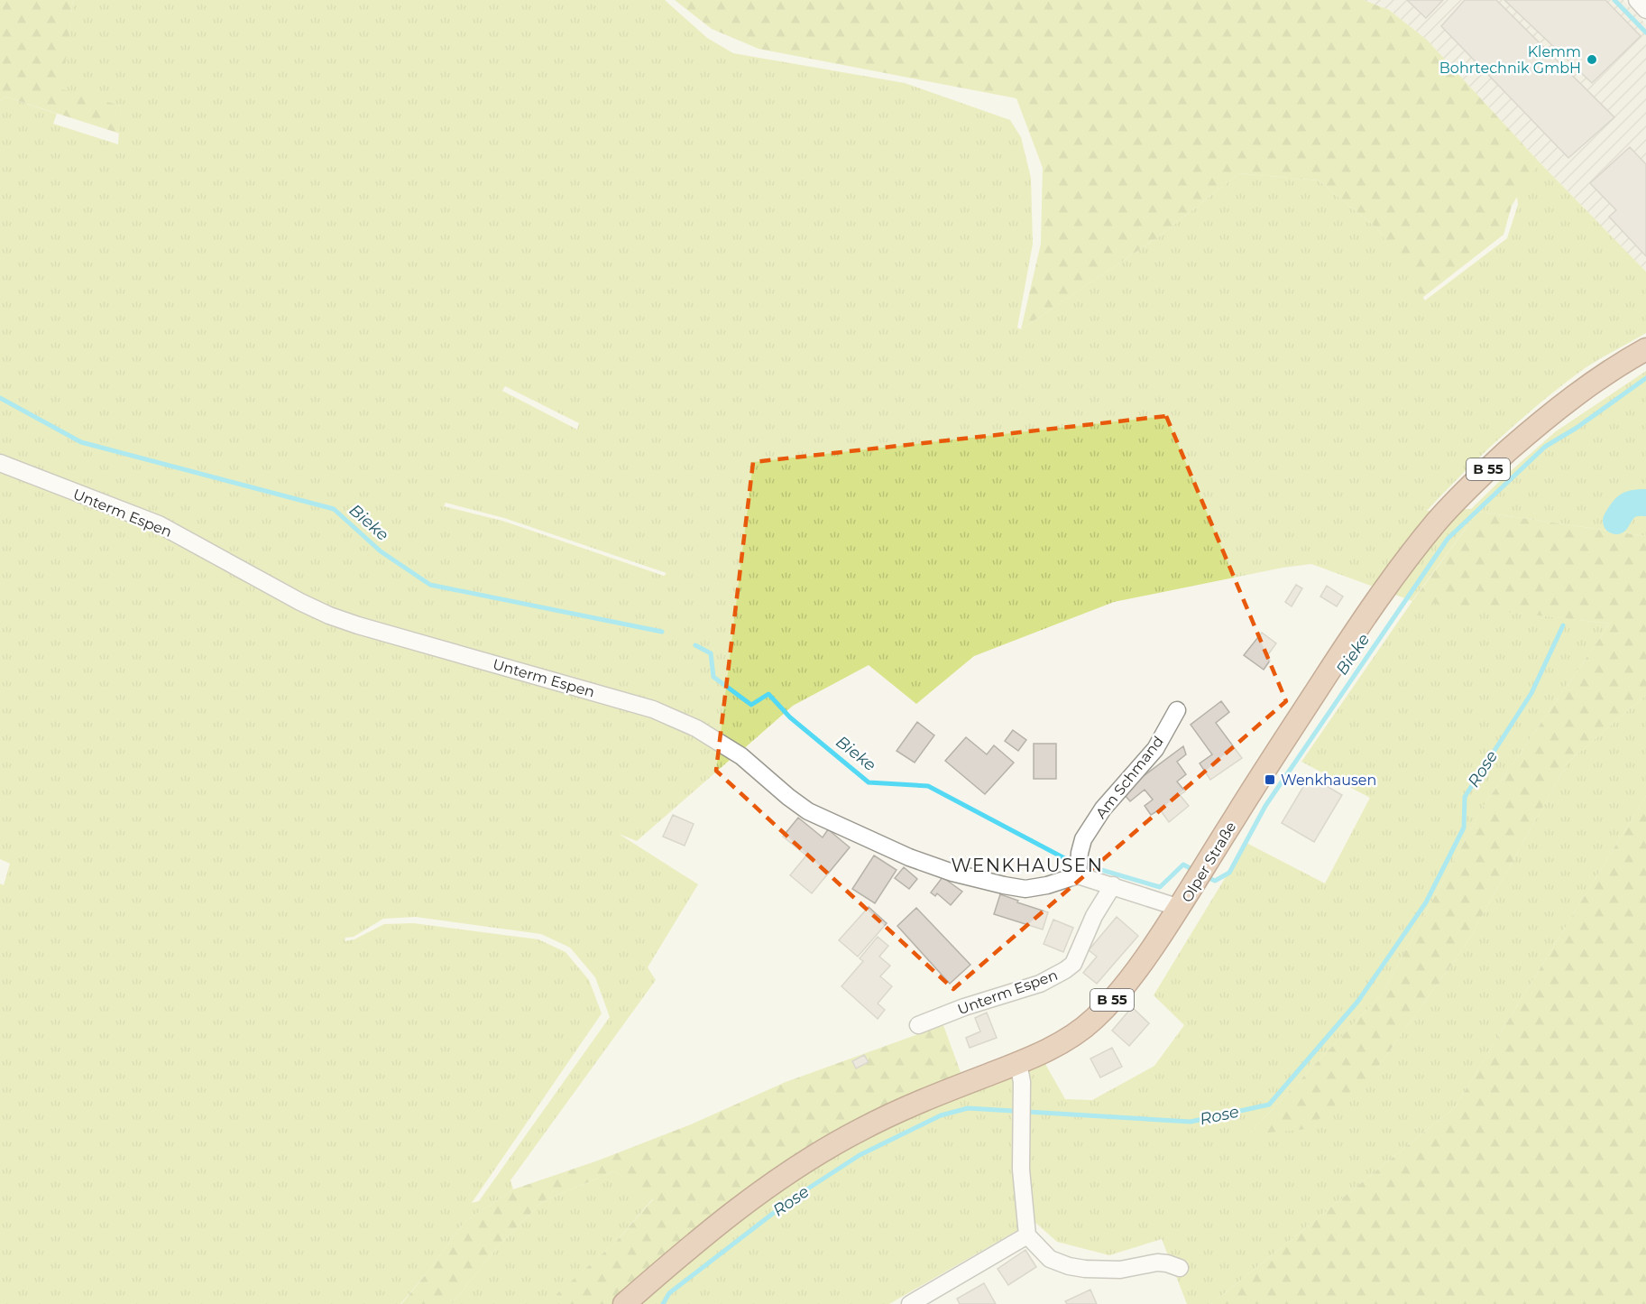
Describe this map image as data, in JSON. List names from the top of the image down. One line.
{"streets":{"main road":["B 55","Olper Straße"],"street":["Unterm Espen","Am Schmand"]},"crossings":[["B 55","Olper Straße"],["Unterm Espen","Am Schmand"]],"districts":["WENKHAUSEN"],"water":["Bieke","Rose"],"places":{"other":["Klemm Bohrtechnik GmbH"],"transit":["Wenkhausen"]}}
